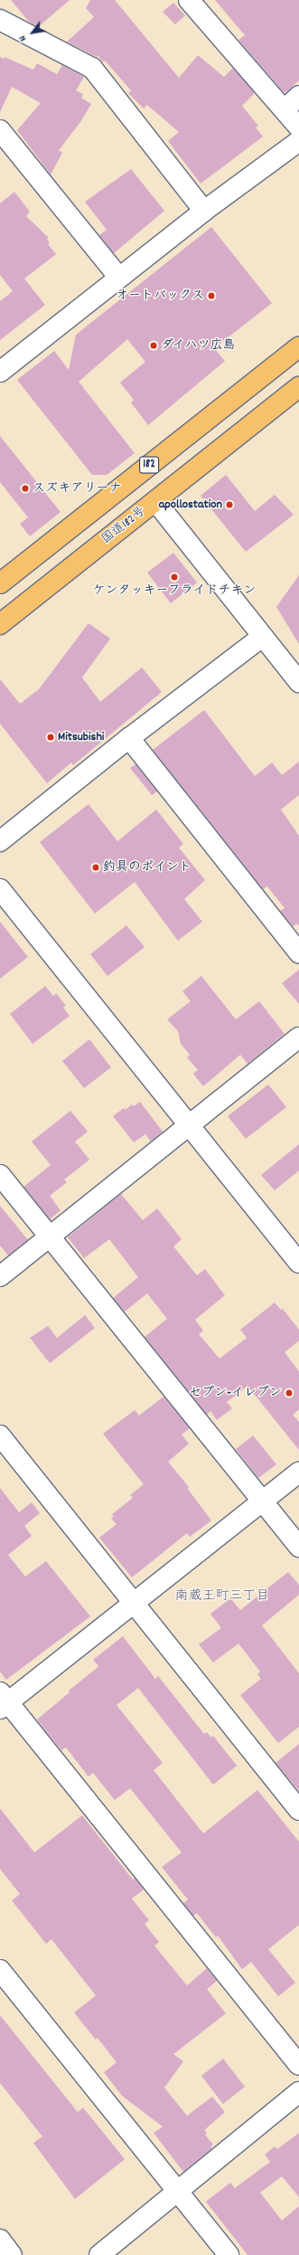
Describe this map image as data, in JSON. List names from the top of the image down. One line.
{"streets":{"highway":["182","国道182号"]},"districts":["南蔵王町三丁目"],"places":["オートバックス","ダイハツ広島","スズキアリーナ","apollostation","ケンタッキーフライドチキン","Mitsubishi","釣具のポイント","セブン-イレブン"],"north":"bottom left"}
